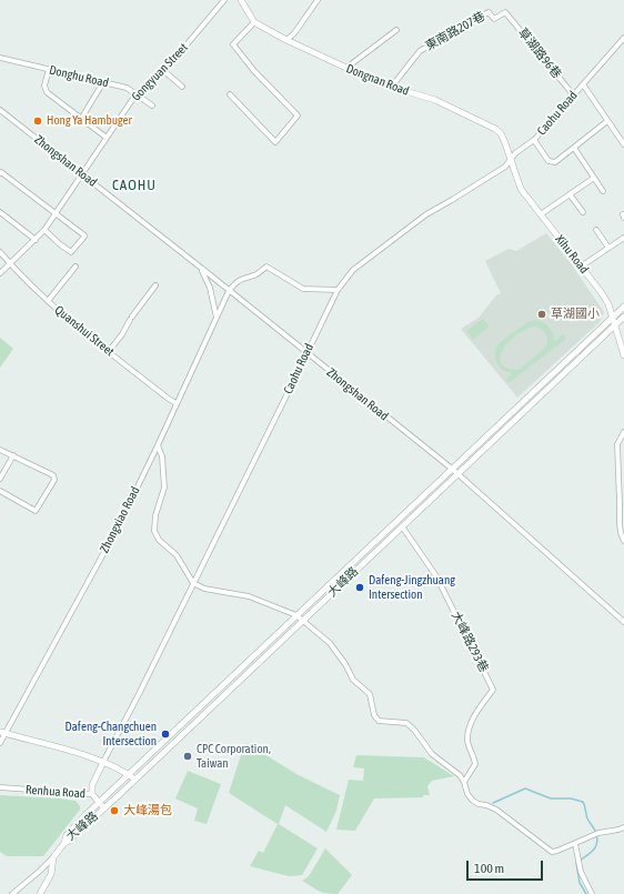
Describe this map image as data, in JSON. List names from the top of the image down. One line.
{"streets":{"street":["東南路207巷","草湖路96巷","Gongyuan Street","Donghu Road","Dongnan Road","Caohu Road","Zhongshan Road","Xihu Road","Quanshui Street","Zhongxiao Road","大峰路","大峰路293巷","Renhua Road"]},"crossings":[["東南路207巷","草湖路96巷"],["東南路207巷","Dongnan Road"],["草湖路96巷","Caohu Road"],["Gongyuan Street","Donghu Road"],["Gongyuan Street","Zhongshan Road"],["Gongyuan Street","Quanshui Street"],["Dongnan Road","Caohu Road"],["Dongnan Road","Xihu Road"],["Caohu Road","Zhongshan Road"],["Caohu Road","Xihu Road"],["Caohu Road","Renhua Road"],["Zhongshan Road","Zhongxiao Road"],["Zhongshan Road","大峰路"],["Xihu Road","大峰路"],["Quanshui Street","Zhongxiao Road"],["大峰路","大峰路293巷"],["大峰路","Renhua Road"]],"districts":["CAOHU"],"places":["Hong Ya Hambuger","草湖國小","Dafeng-Jingzhuang Intersection","Dafeng-Changchuen Intersection","CPC Corporation, Taiwan","大峰湯包"],"scale_bar":"100 m"}
